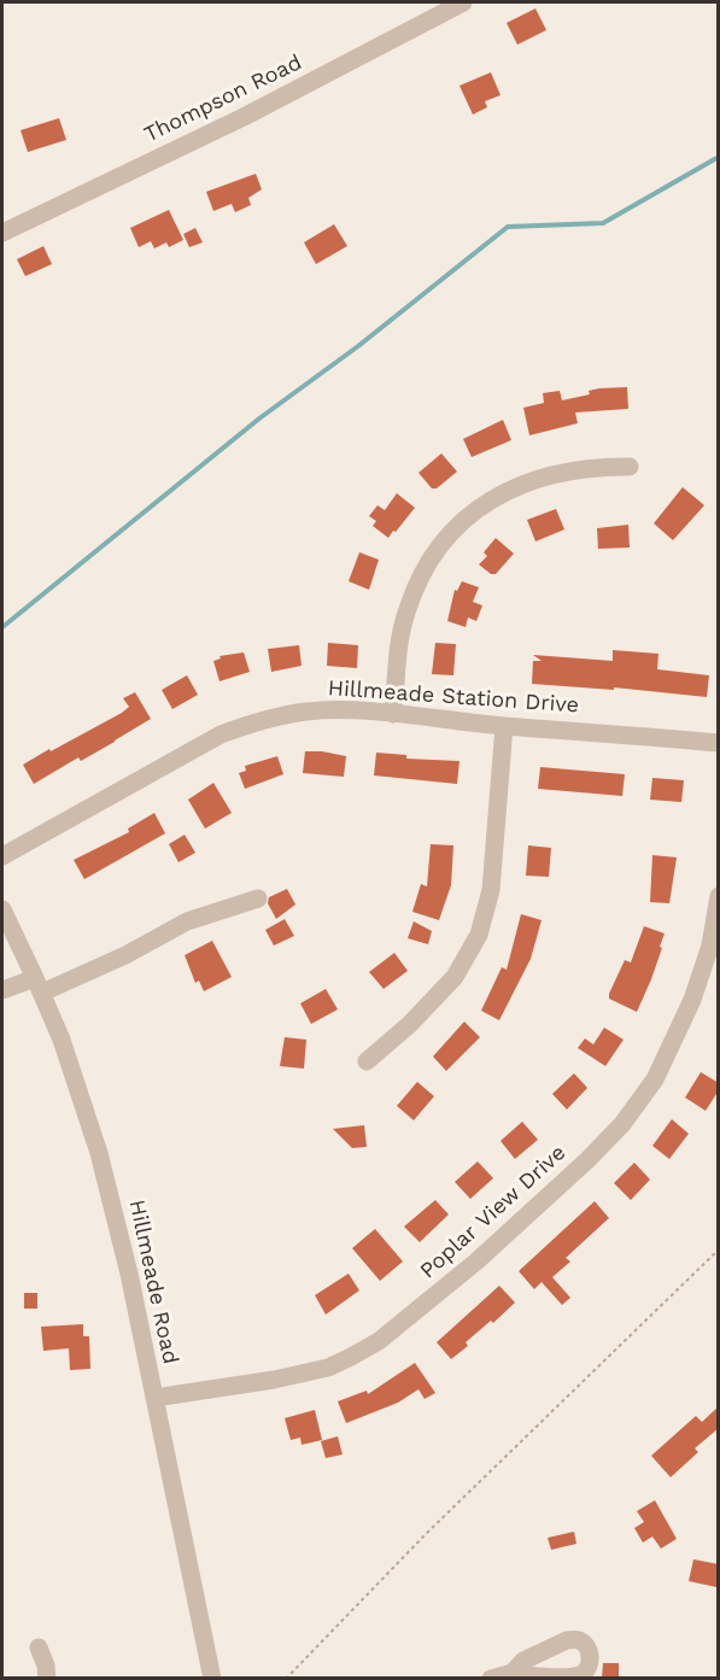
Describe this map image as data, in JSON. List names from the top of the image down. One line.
{"streets":{"street":["Thompson Road","Hillmeade Station Drive","Poplar View Drive","Hillmeade Road"]},"crossings":[["Poplar View Drive","Hillmeade Road"]]}
